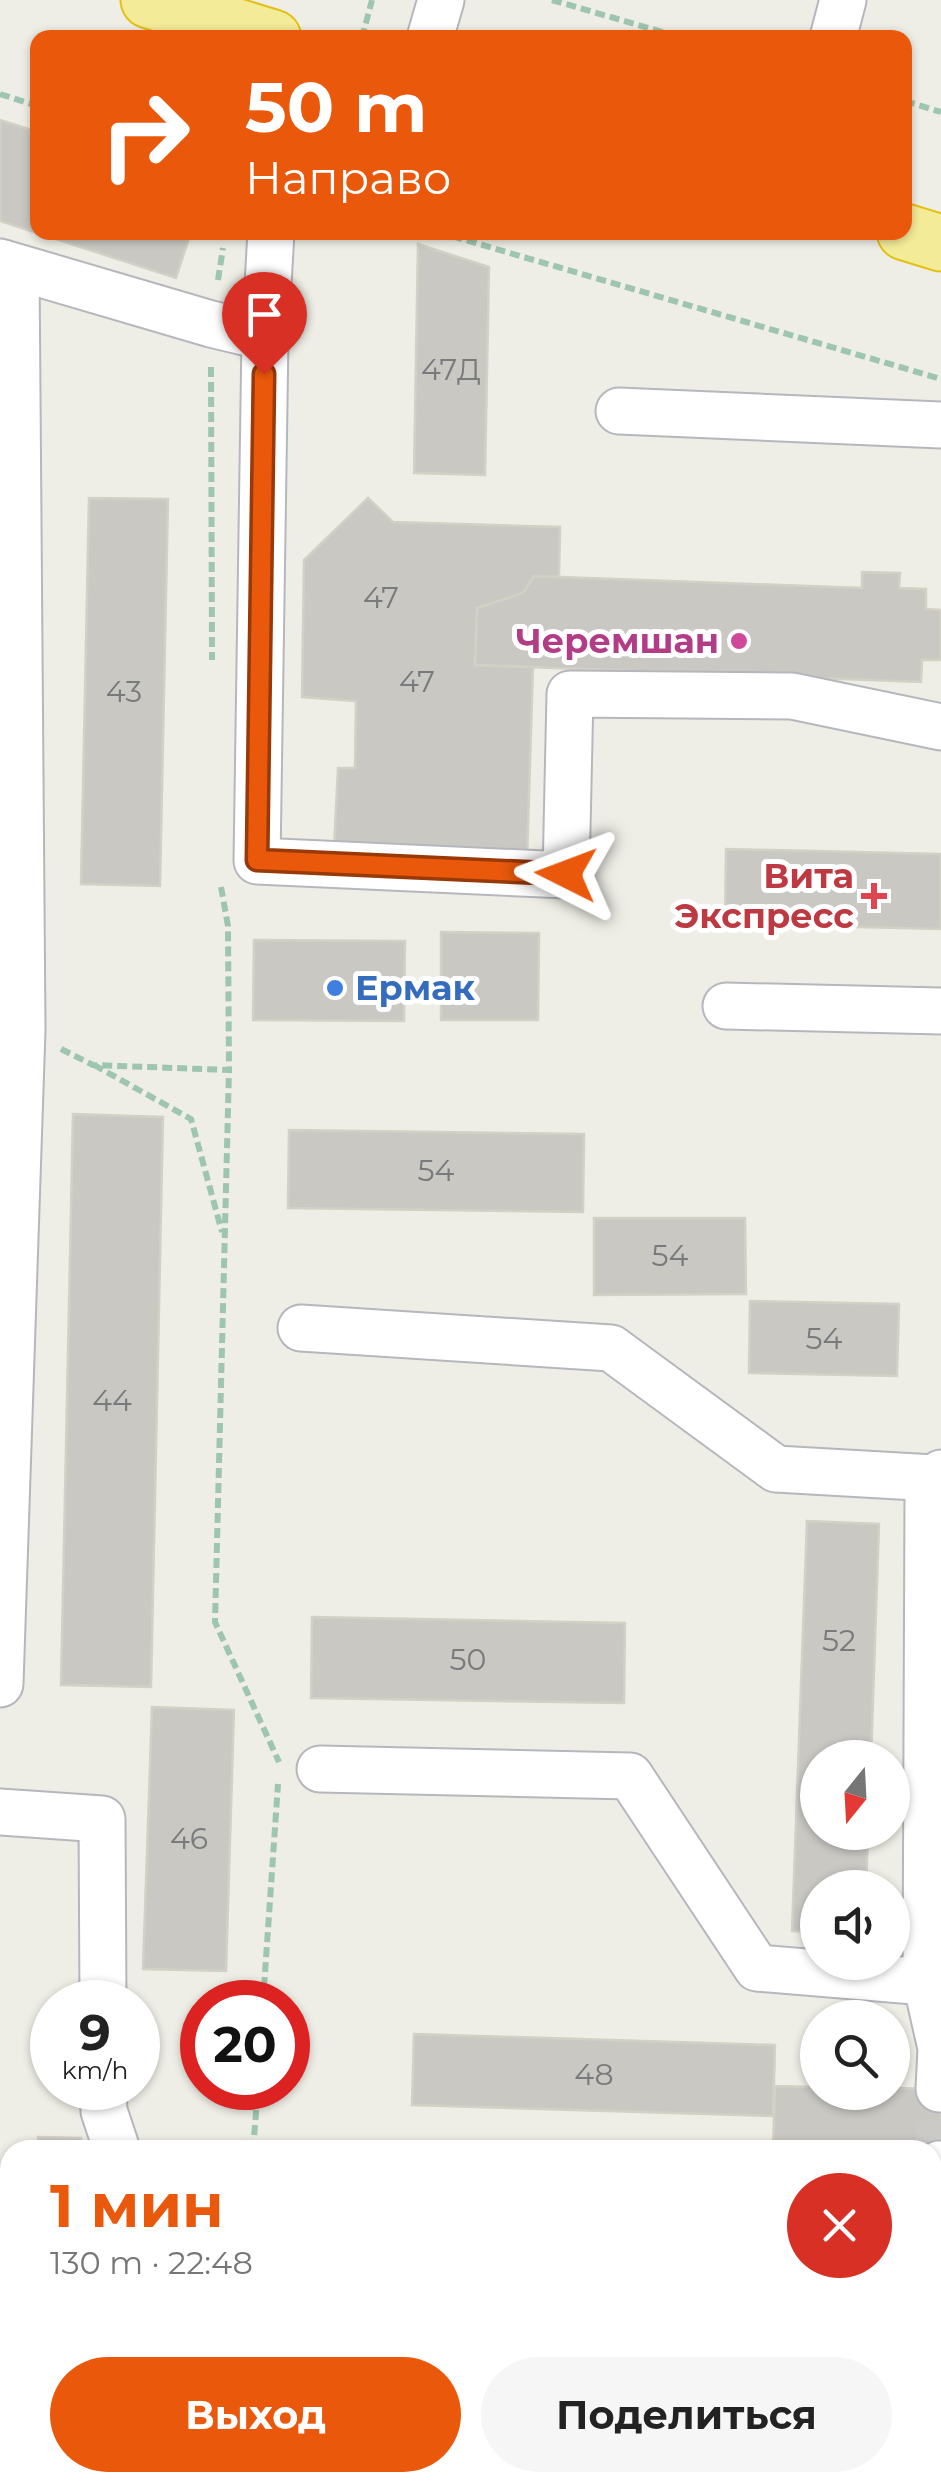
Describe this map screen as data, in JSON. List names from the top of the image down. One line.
{"places":{"other":["Черемшан","Ермак"],"health":["Вита Экспресс"]},"house_numbers":["47Д","47","47","43","54","54","54","44","52","50","46","48"],"north":"bottom","page":{"turn":["50 m","Направо"],"speed":"9 km/h","limit":"20","heading":["1 мин","130 m · 22:48"],"buttons":["Выход","Поделиться"]}}
